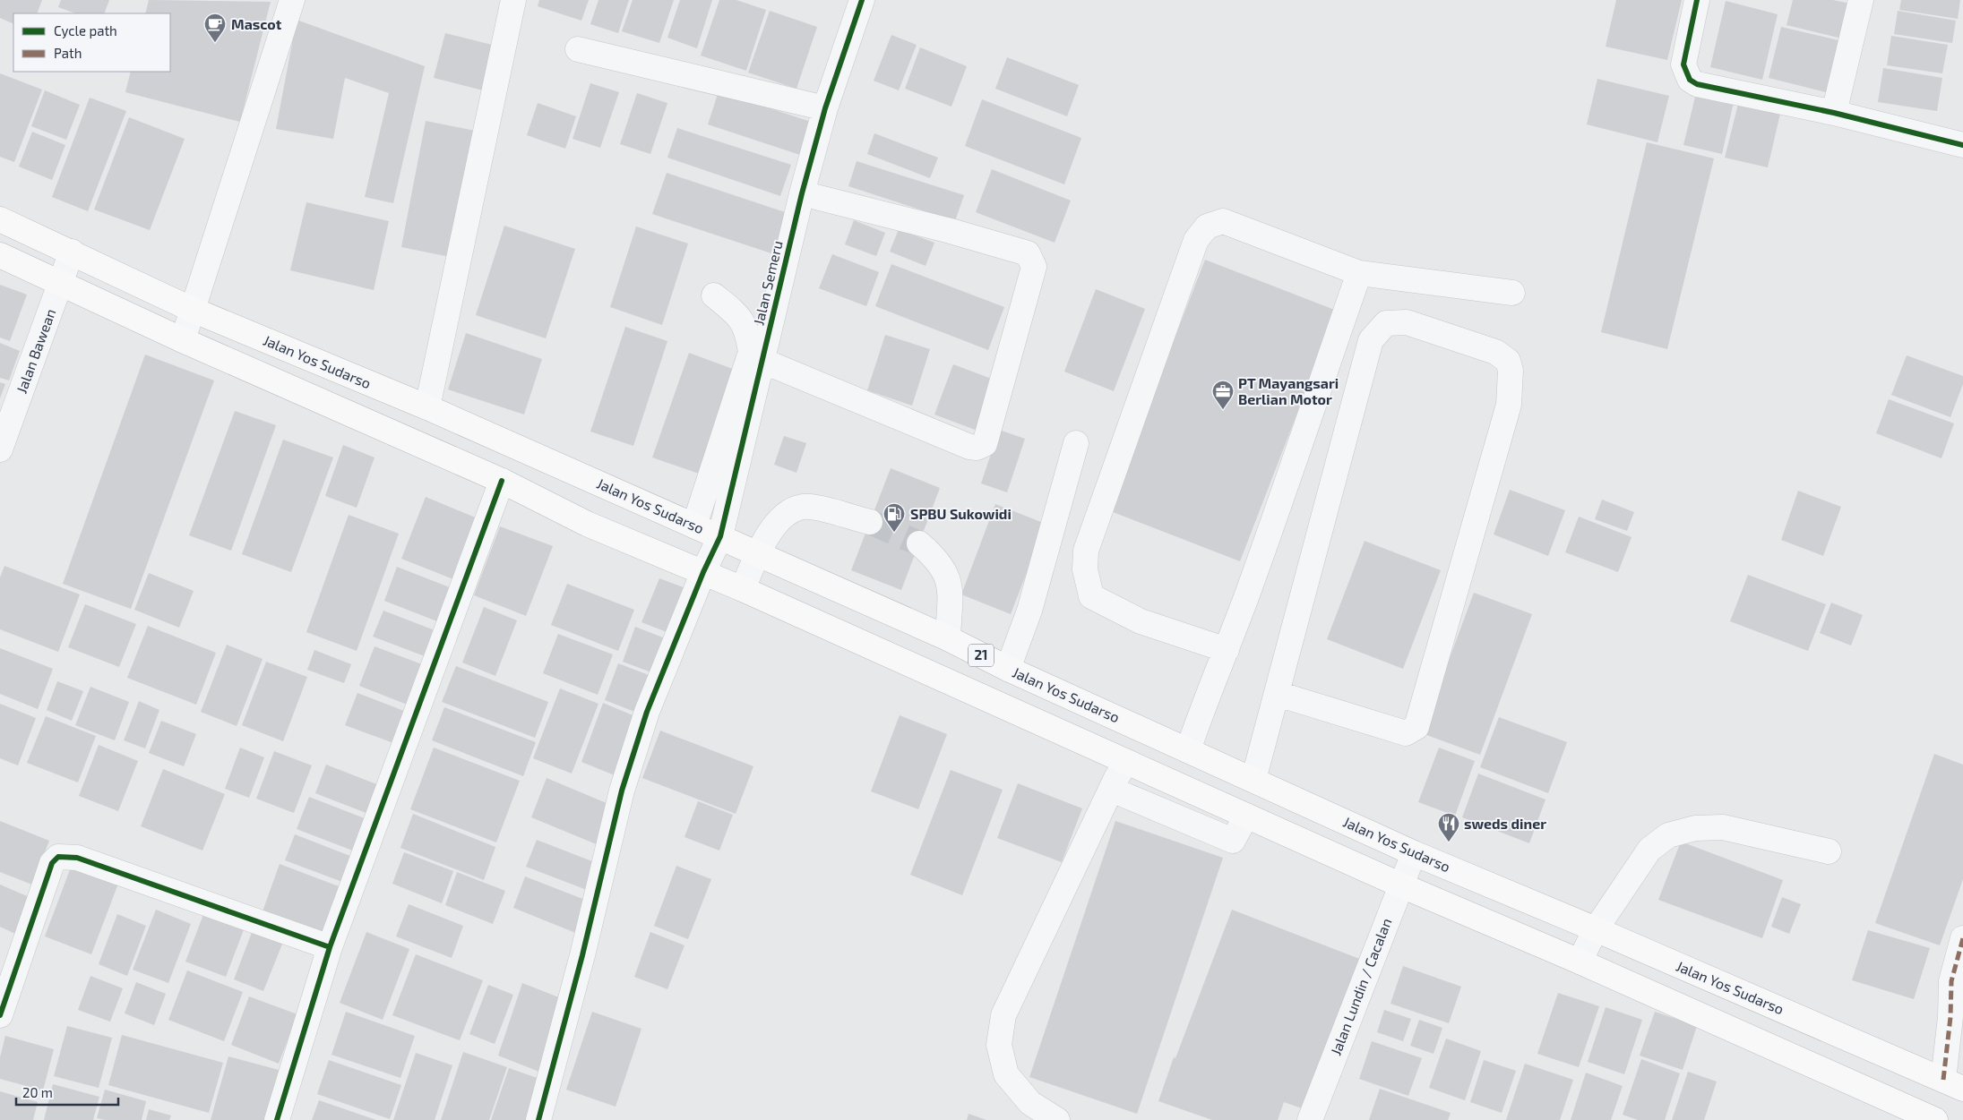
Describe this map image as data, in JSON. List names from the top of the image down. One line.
{"streets":{"highway":["Jalan Yos Sudarso","21"],"street":["Jalan Semeru","Jalan Bawean","Jalan Lundin / Cacalan"]},"crossings":[["Jalan Semeru","Jalan Yos Sudarso"],["Jalan Bawean","Jalan Yos Sudarso"],["Jalan Yos Sudarso","Jalan Lundin / Cacalan"]],"places":{"cafe":["Mascot"],"office":["PT Mayangsari Berlian Motor"],"fuel station":["SPBU Sukowidi"],"restaurant":["sweds diner"]},"legend":["Cycle path","Path"],"scale_bar":"20 m"}
